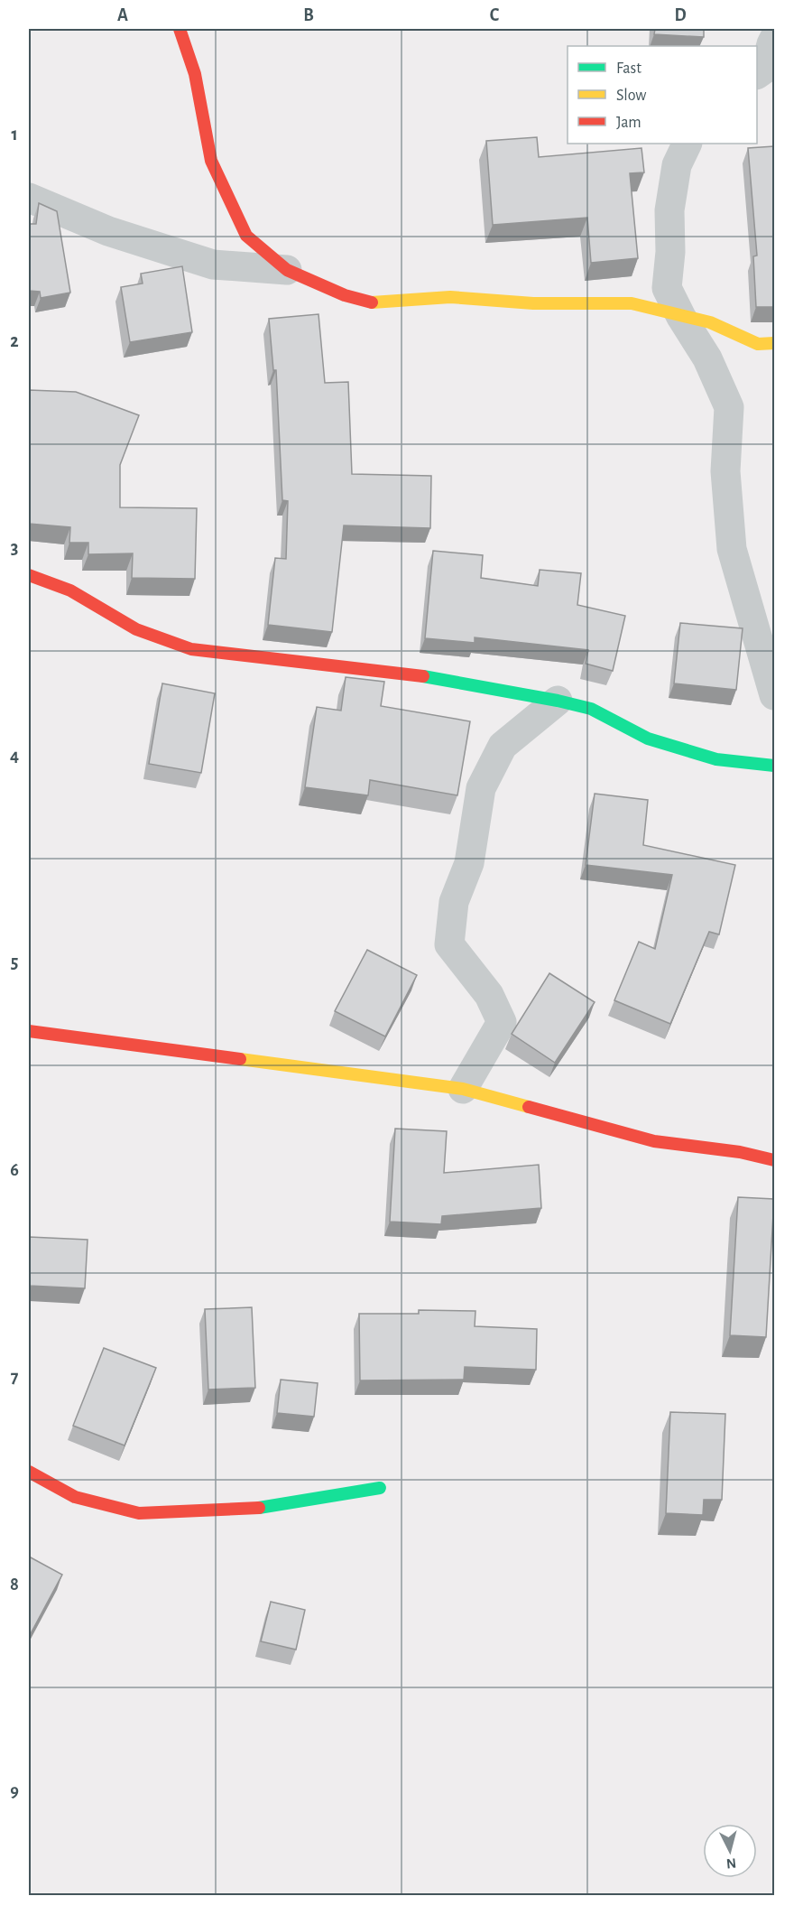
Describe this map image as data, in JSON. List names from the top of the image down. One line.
{"legend":["Fast","Slow","Jam"],"north":"bottom","grid":{"columns":["A","B","C","D"],"rows":["1","2","3","4","5","6","7","8","9"]}}
